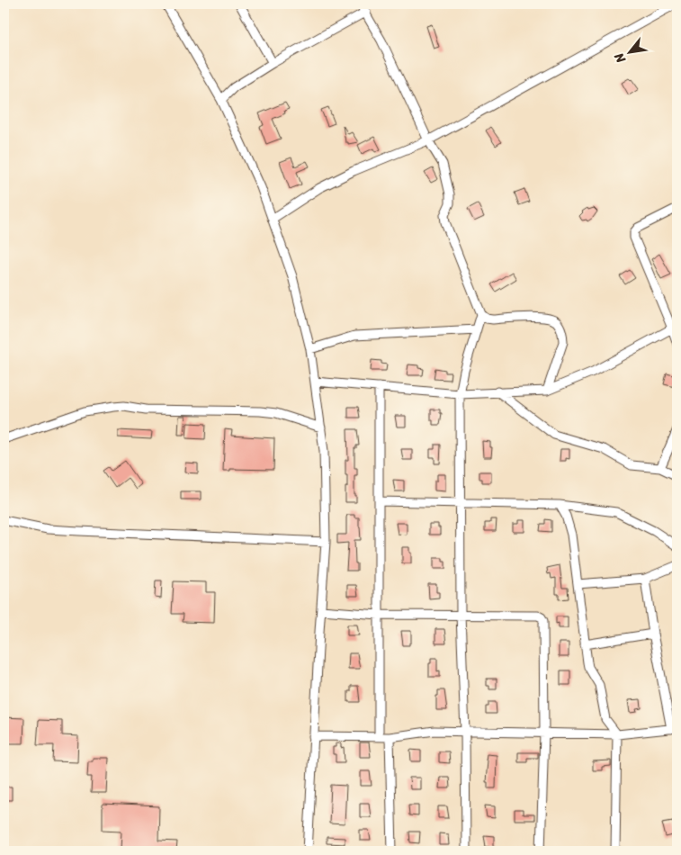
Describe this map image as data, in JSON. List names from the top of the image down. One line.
{"north":"bottom left"}
